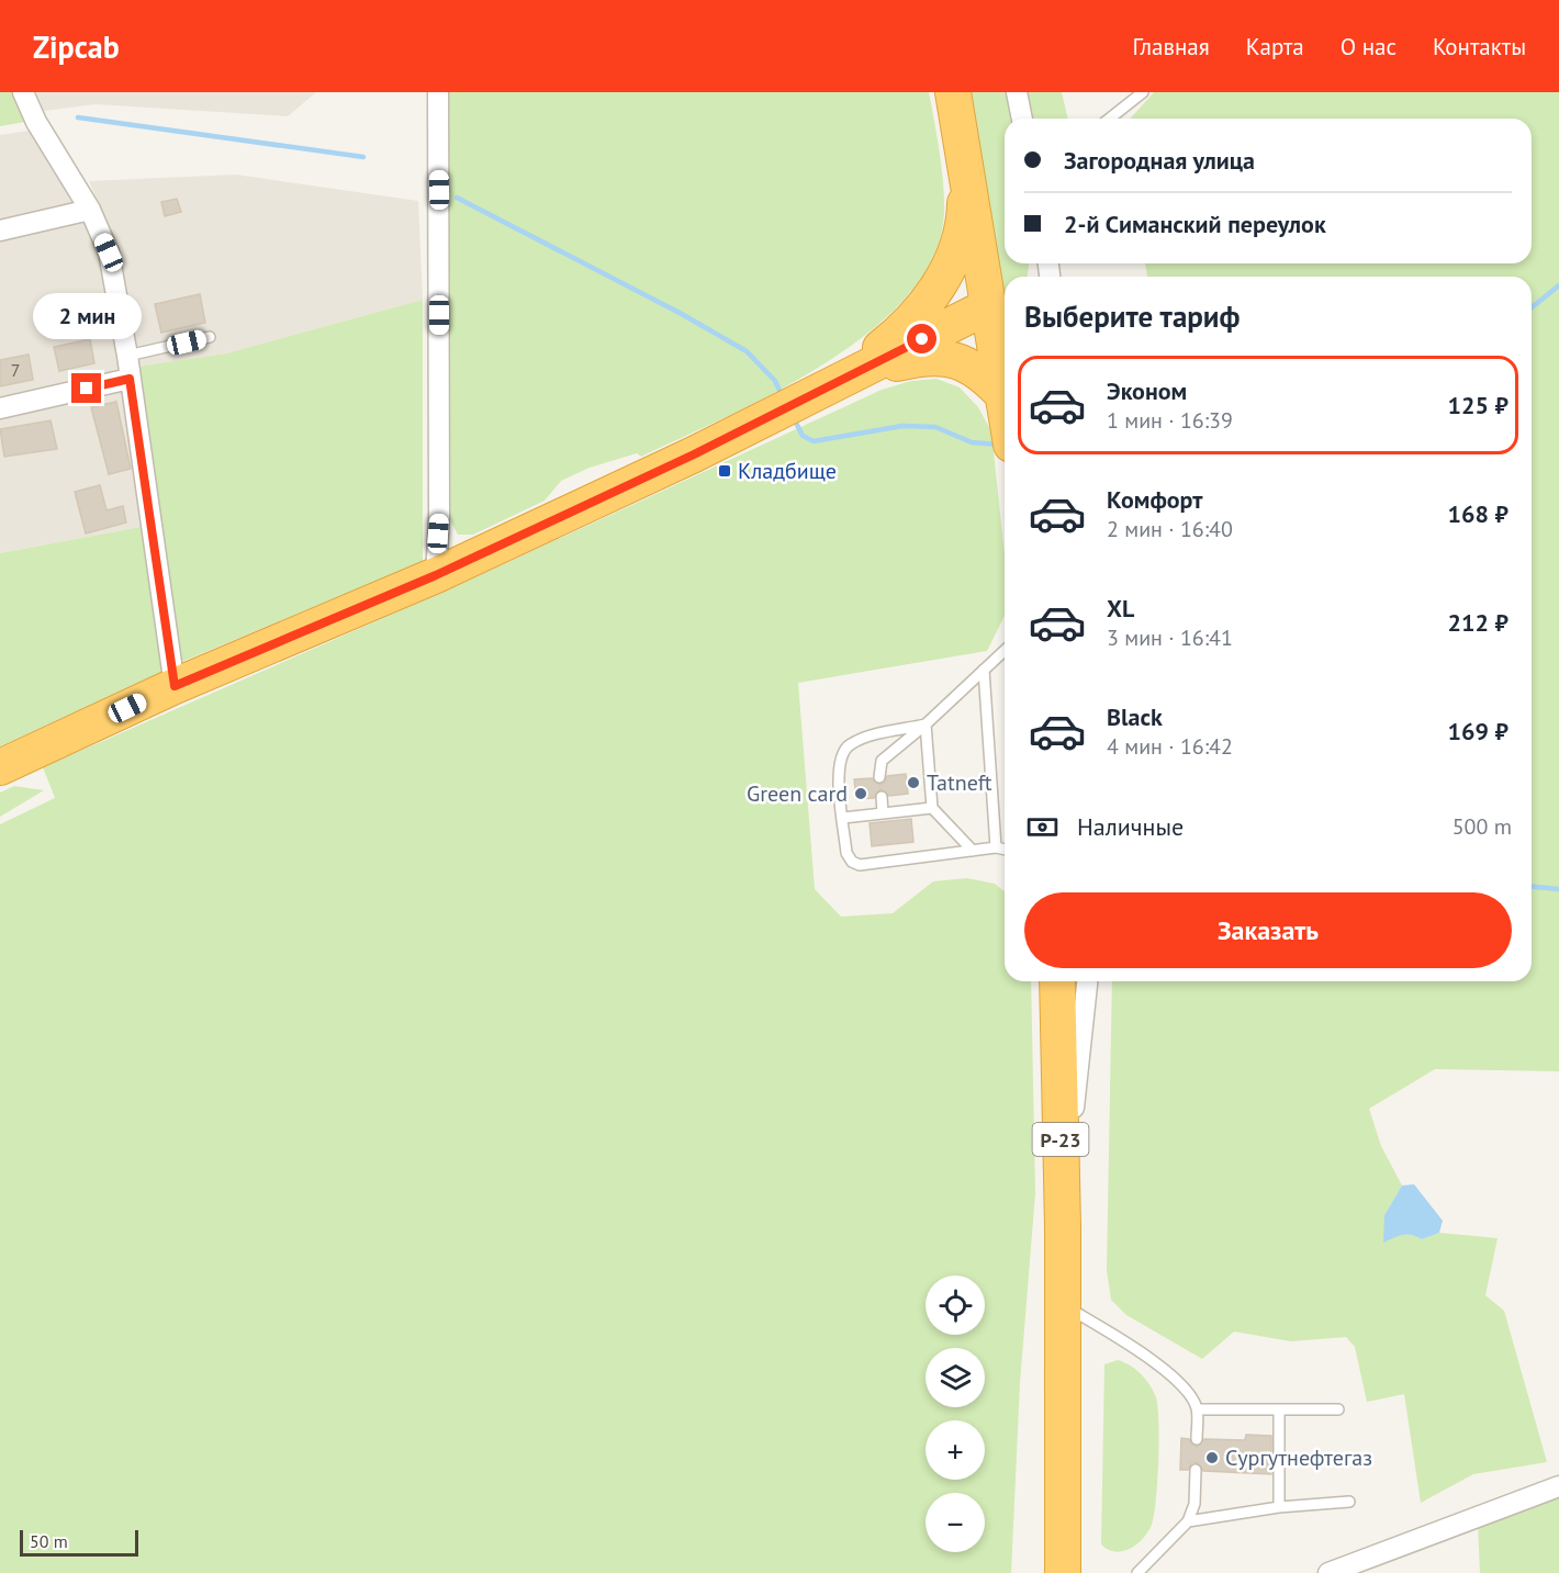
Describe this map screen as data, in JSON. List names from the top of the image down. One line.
{"streets":{"highway":["Р-23"]},"places":{"transit":["Кладбище"],"other":["Tatneft","Green card","Сургутнефтегаз"]},"house_numbers":["7"],"scale_bar":"50 m","page":{"header":"Zipcab","nav":["Главная","Карта","О нас","Контакты"],"banner":["Загородная улица","2-й Симанский переулок"],"heading":"Выберите тариф","bubble":"2 мин","list":[{"name":"Эконом","note":"1 мин · 16:39","value":"125 ₽"},{"name":"Комфорт","note":"2 мин · 16:40","value":"168 ₽"},{"name":"XL","note":"3 мин · 16:41","value":"212 ₽"},{"name":"Black","note":"4 мин · 16:42","value":"169 ₽"}],"pay":["Наличные","500 m"],"buttons":"Заказать","map_buttons":["+","−"],"scale":"50 m"}}
